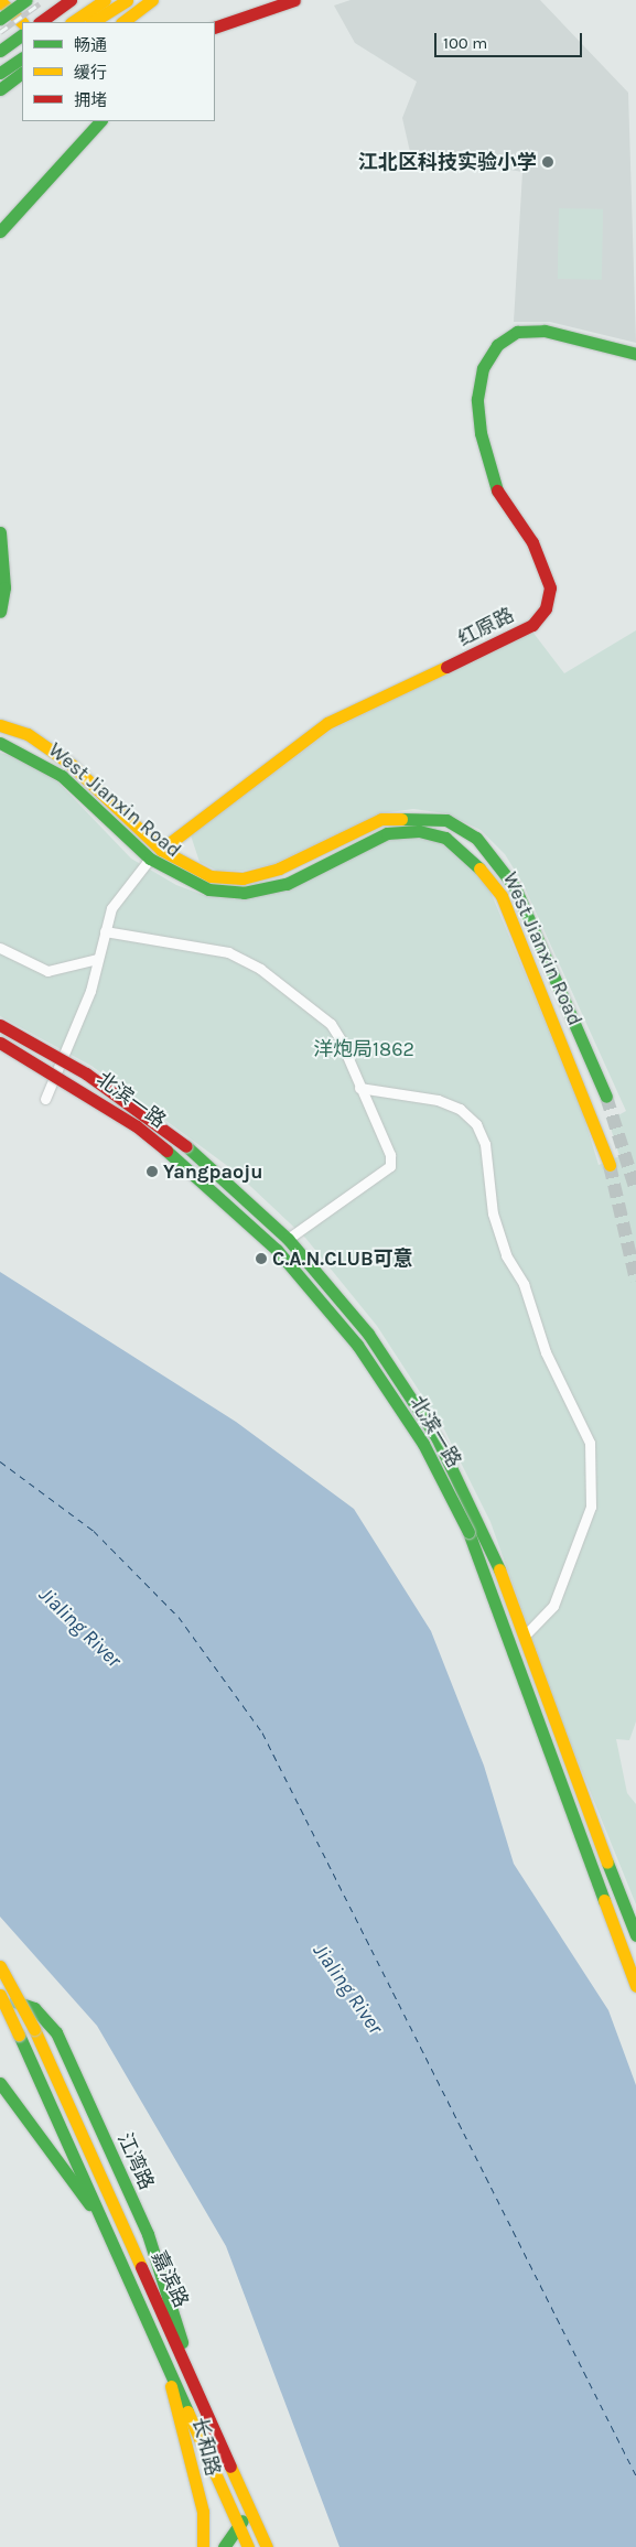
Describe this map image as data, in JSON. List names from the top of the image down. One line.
{"streets":{"main road":["红原路","West Jianxin Road","北滨一路","江湾路","嘉滨路","长和路"]},"crossings":[["红原路","West Jianxin Road"],["江湾路","嘉滨路"],["嘉滨路","长和路"]],"water":["Jialing River"],"parks":["洋炮局1862"],"places":["江北区科技实验小学","Yangpaoju","C.A.N.CLUB可意"],"legend":["畅通","缓行","拥堵"],"scale_bar":"100 m"}
